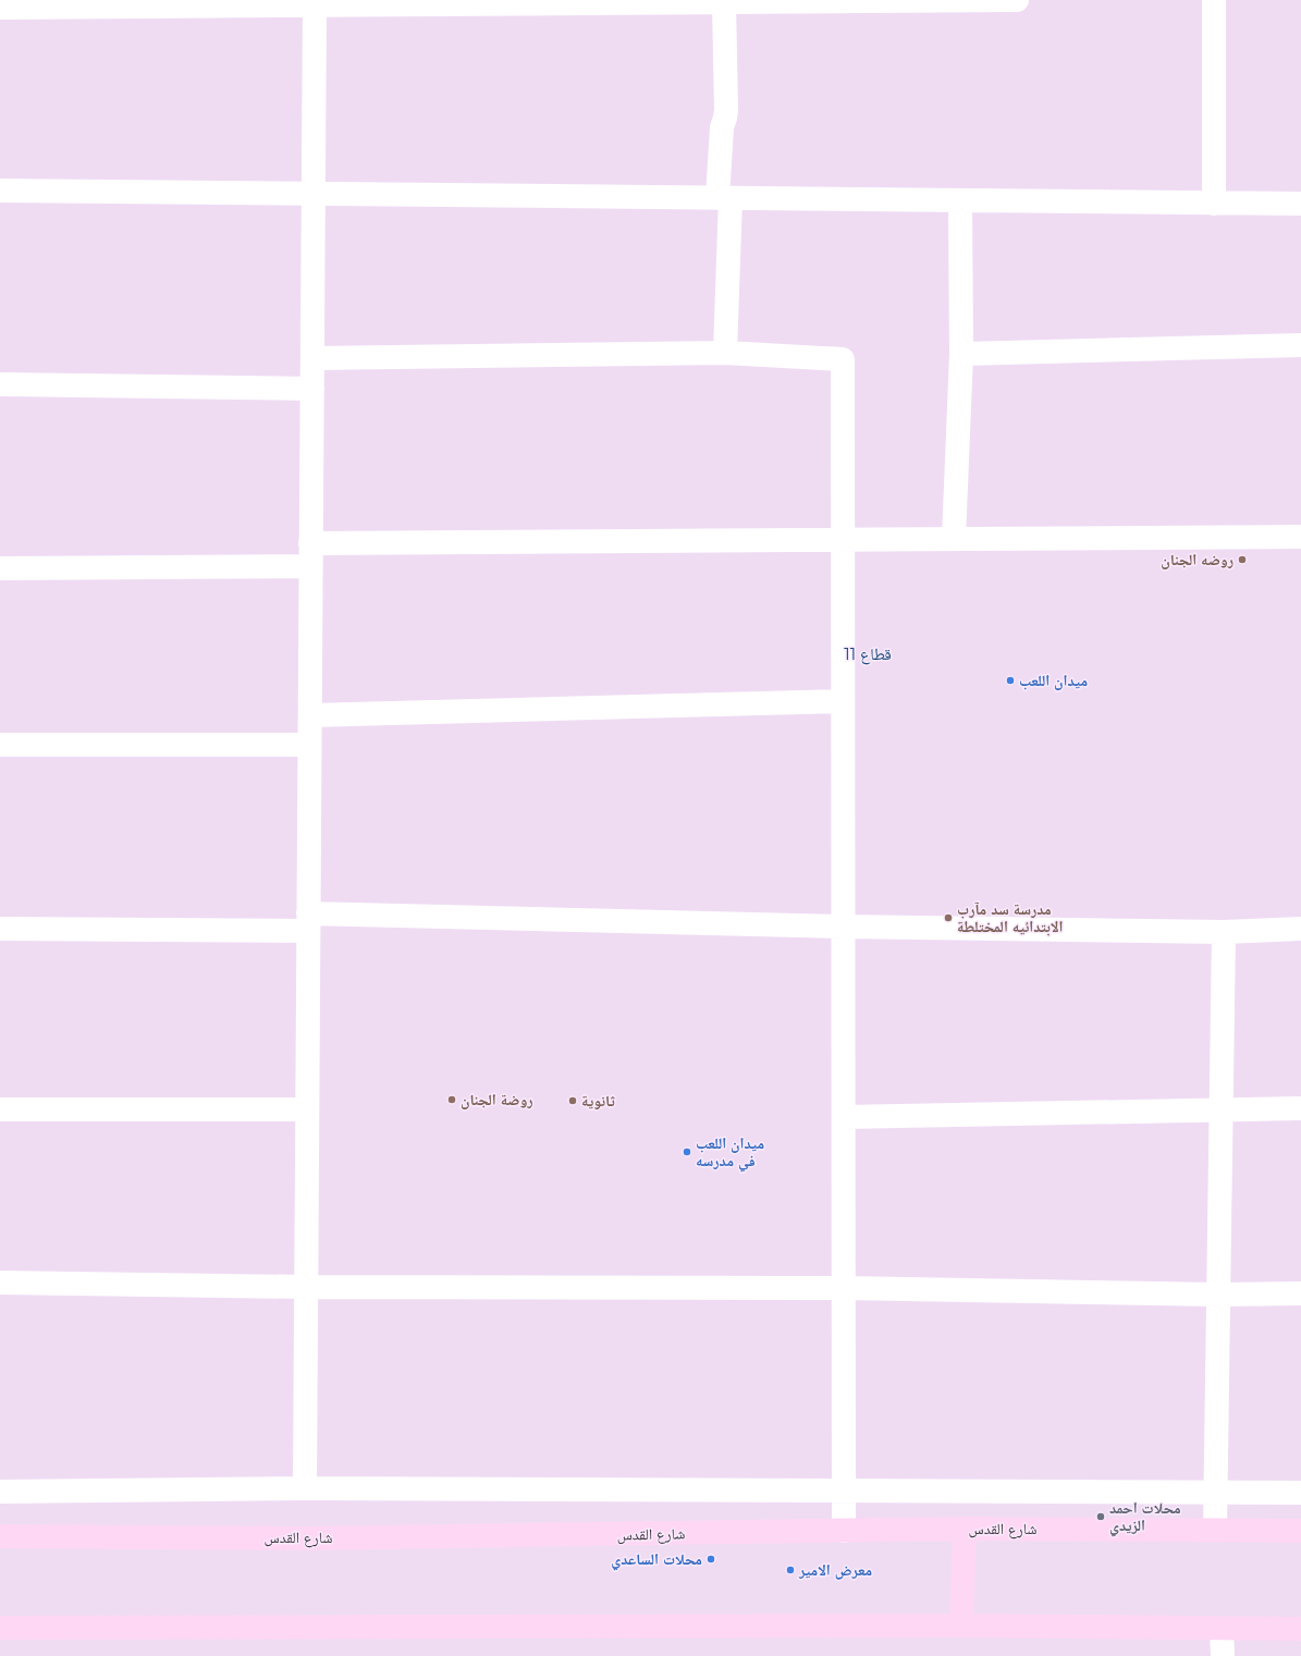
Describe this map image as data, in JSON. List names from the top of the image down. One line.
{"streets":{"main road":["شارع القدس"]},"districts":["قطاع 11"],"places":["روضه الجنان","ميدان اللعب","مدرسة سد مآرب الابتدائيه المختلطة","روضة الجنان","ثانوية","ميدان اللعب في مدرسه","محلات احمد الزيدي","محلات الساعدي","معرض الامير"]}
